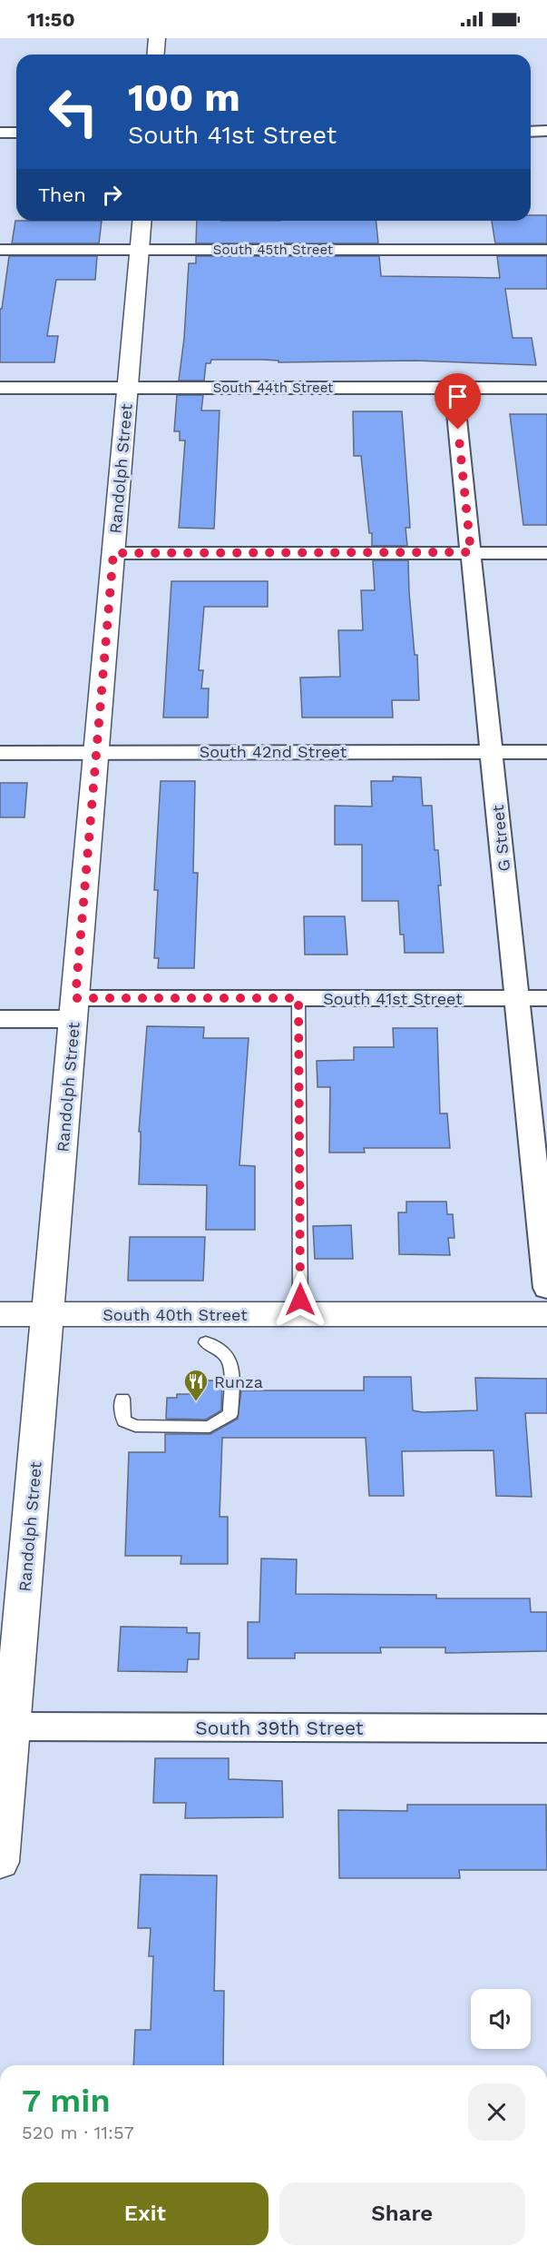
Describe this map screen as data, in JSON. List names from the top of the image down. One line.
{"streets":{"main road":["Randolph Street","South 40th Street"],"street":["South 45th Street","South 44th Street","South 42nd Street","G Street","South 41st Street","South 39th Street"]},"crossings":[["South 45th Street","Randolph Street"],["South 44th Street","Randolph Street"],["South 44th Street","G Street"],["Randolph Street","South 42nd Street"],["Randolph Street","South 41st Street"],["Randolph Street","South 40th Street"],["Randolph Street","South 39th Street"],["South 42nd Street","G Street"],["G Street","South 41st Street"]],"places":{"restaurant":["Runza"]},"page":{"status":"11:50","turn":["100 m","South 41st Street"],"then":"Then","heading":["7 min","520 m · 11:57"],"buttons":["Exit","Share"]}}
